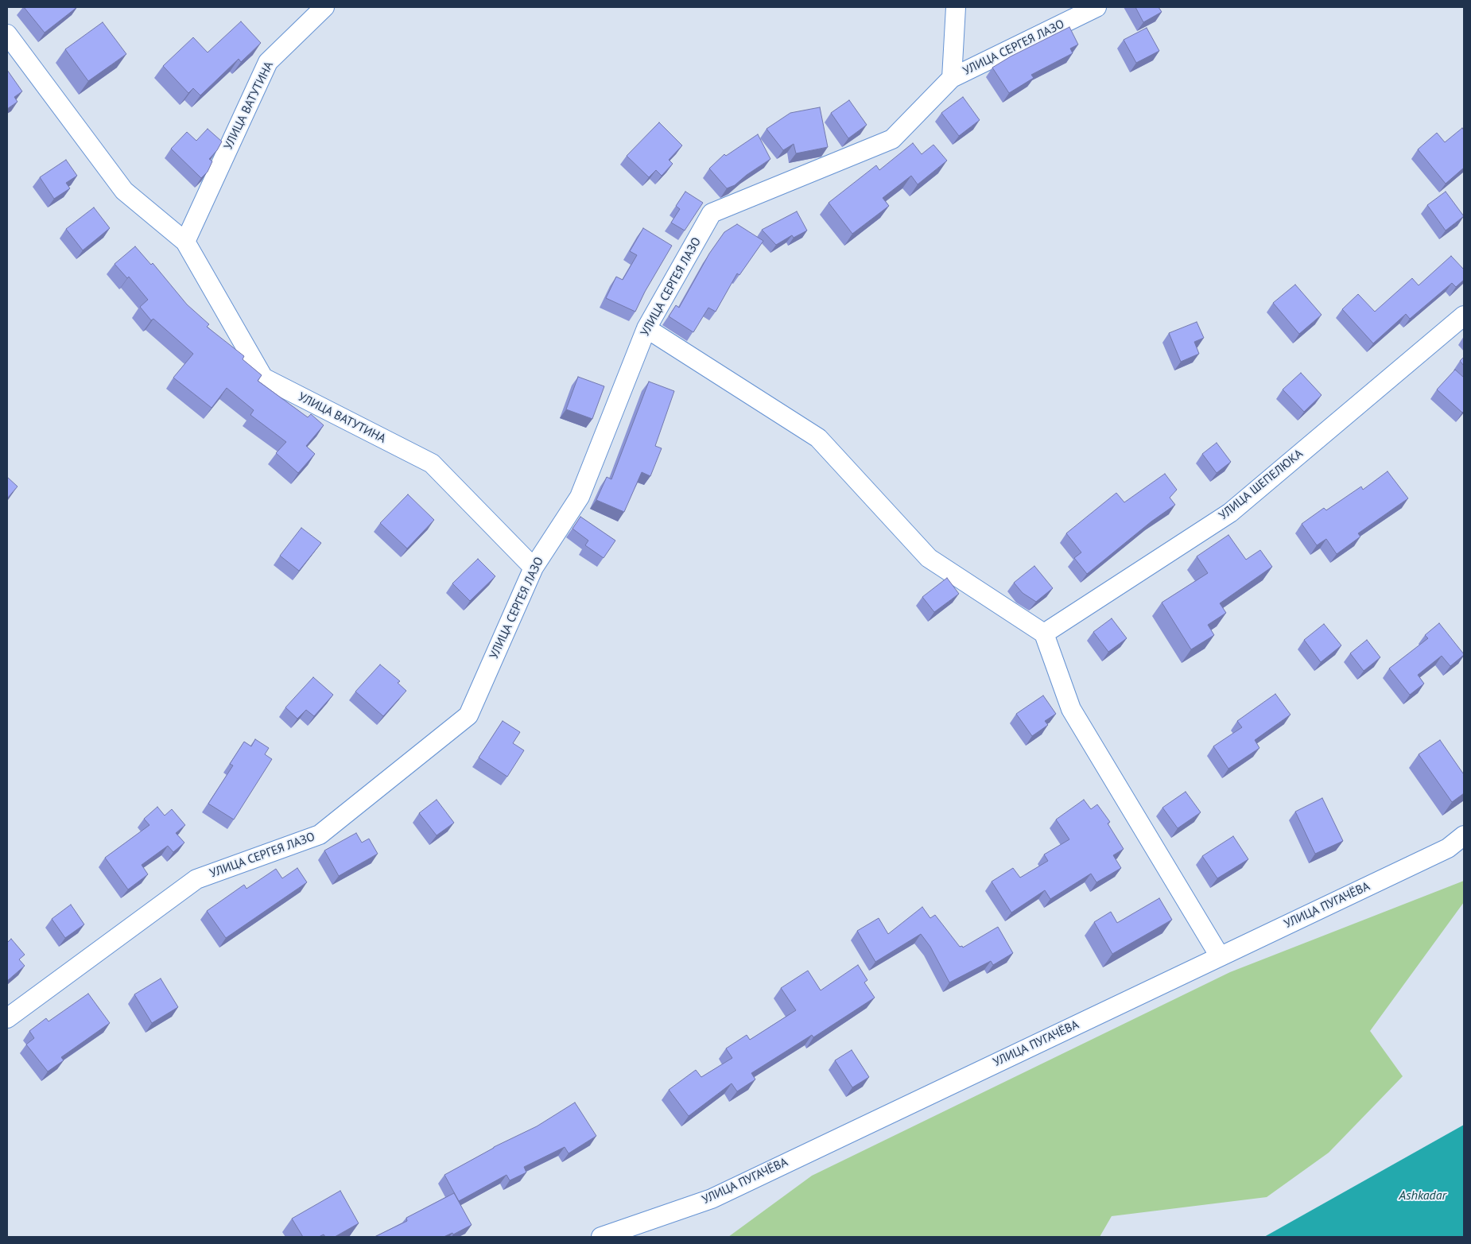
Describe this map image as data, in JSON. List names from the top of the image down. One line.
{"streets":{"street":["УЛИЦА СЕРГЕЯ ЛАЗО","УЛИЦА ВАТУТИНА","УЛИЦА ШЕПЕЛЮКА","УЛИЦА ПУГАЧЁВА"]},"crossings":[["УЛИЦА СЕРГЕЯ ЛАЗО","УЛИЦА ВАТУТИНА"]],"water":["Ashkadar"]}
